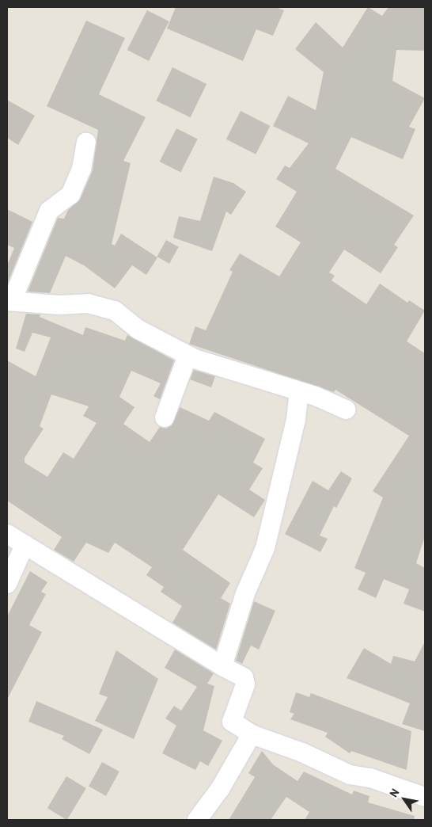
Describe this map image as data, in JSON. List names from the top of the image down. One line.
{"north":"top left"}
